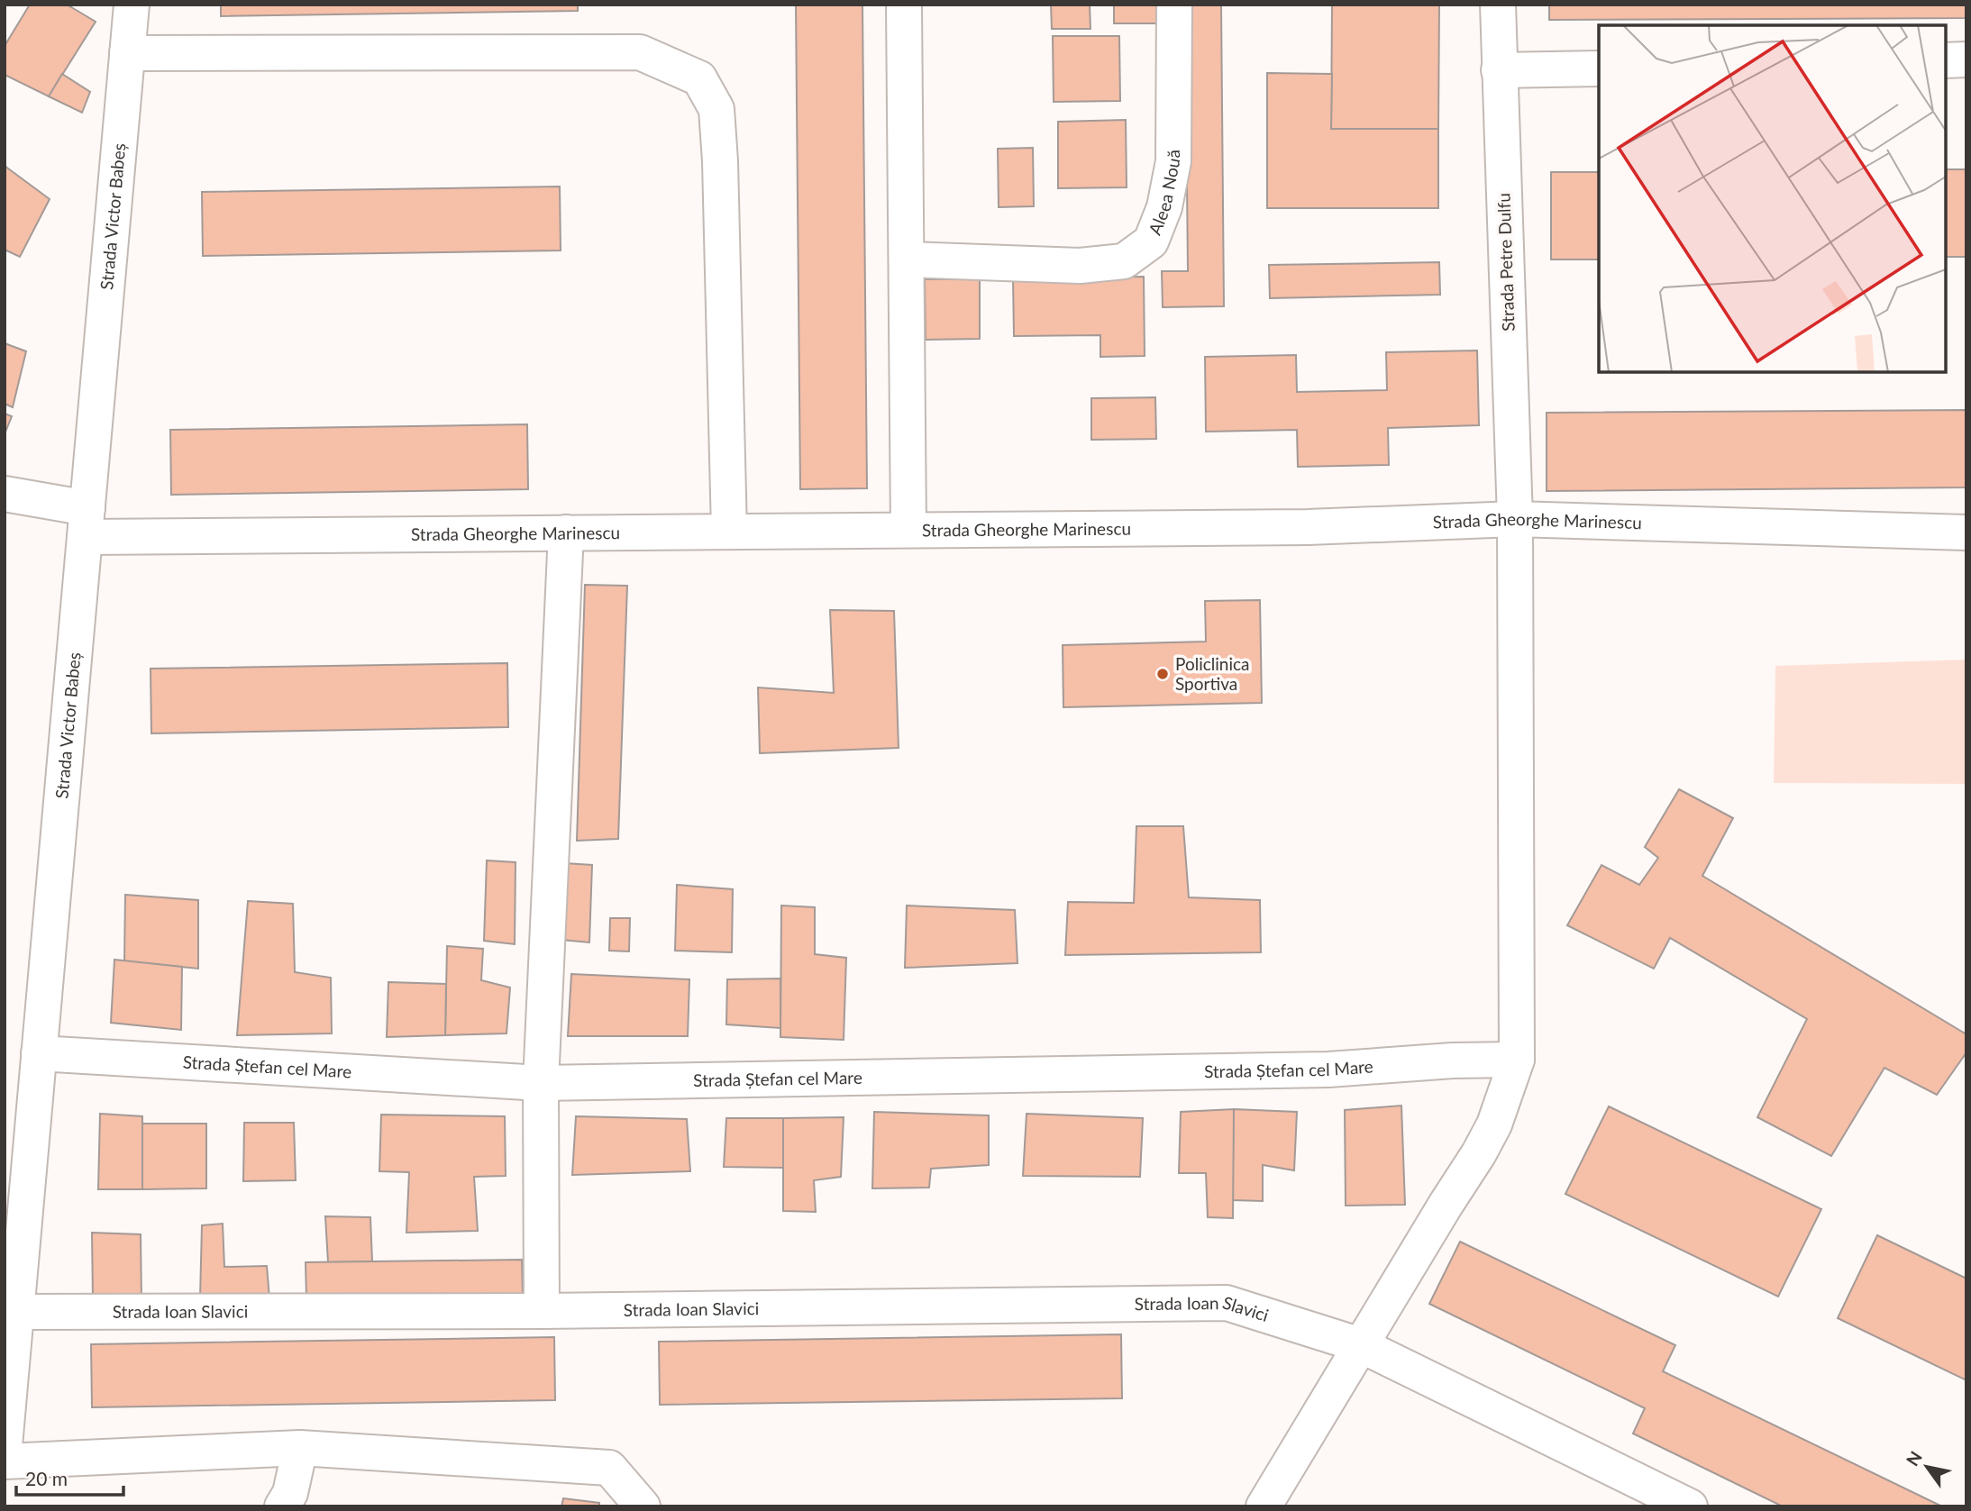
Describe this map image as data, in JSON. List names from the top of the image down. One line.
{"streets":{"street":["Aleea Nouă","Strada Victor Babeș","Strada Petre Dulfu","Strada Gheorghe Marinescu","Strada Ștefan cel Mare","Strada Ioan Slavici"]},"crossings":[["Strada Victor Babeș","Strada Gheorghe Marinescu"],["Strada Victor Babeș","Strada Ștefan cel Mare"],["Strada Victor Babeș","Strada Ioan Slavici"],["Strada Petre Dulfu","Strada Gheorghe Marinescu"],["Strada Petre Dulfu","Strada Ștefan cel Mare"]],"places":["Policlinica Sportiva"],"scale_bar":"20 m","north":"top left"}
